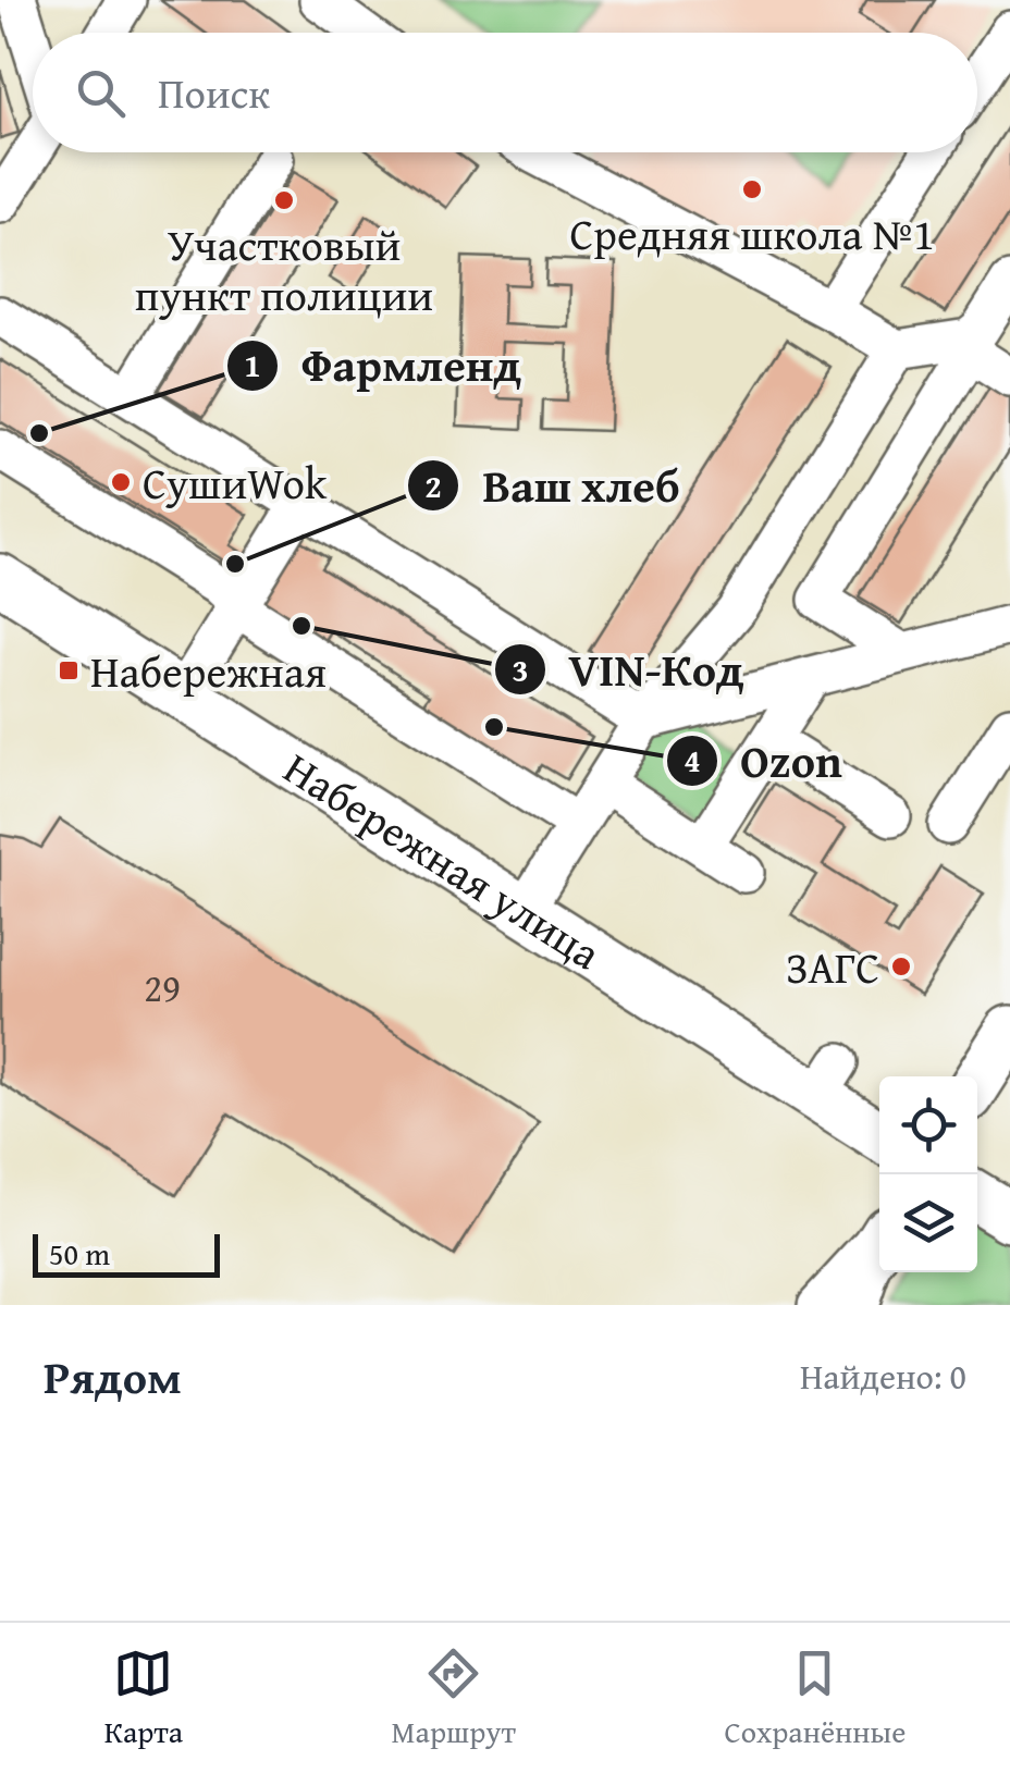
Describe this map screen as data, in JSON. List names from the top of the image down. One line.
{"streets":{"main road":["Набережная улица"]},"places":{"other":["Средняя школа №1","Участковый пункт полиции","Фармленд","СушиWok","Ваш хлеб","VIN-Код","Ozon","ЗАГС"],"transit":["Набережная"]},"house_numbers":["29"],"scale_bar":"50 m","page":{"search":"Поиск","scale":"50 m","heading":["Рядом","Найдено: 0"],"nav":["Карта","Маршрут","Сохранённые"]}}
